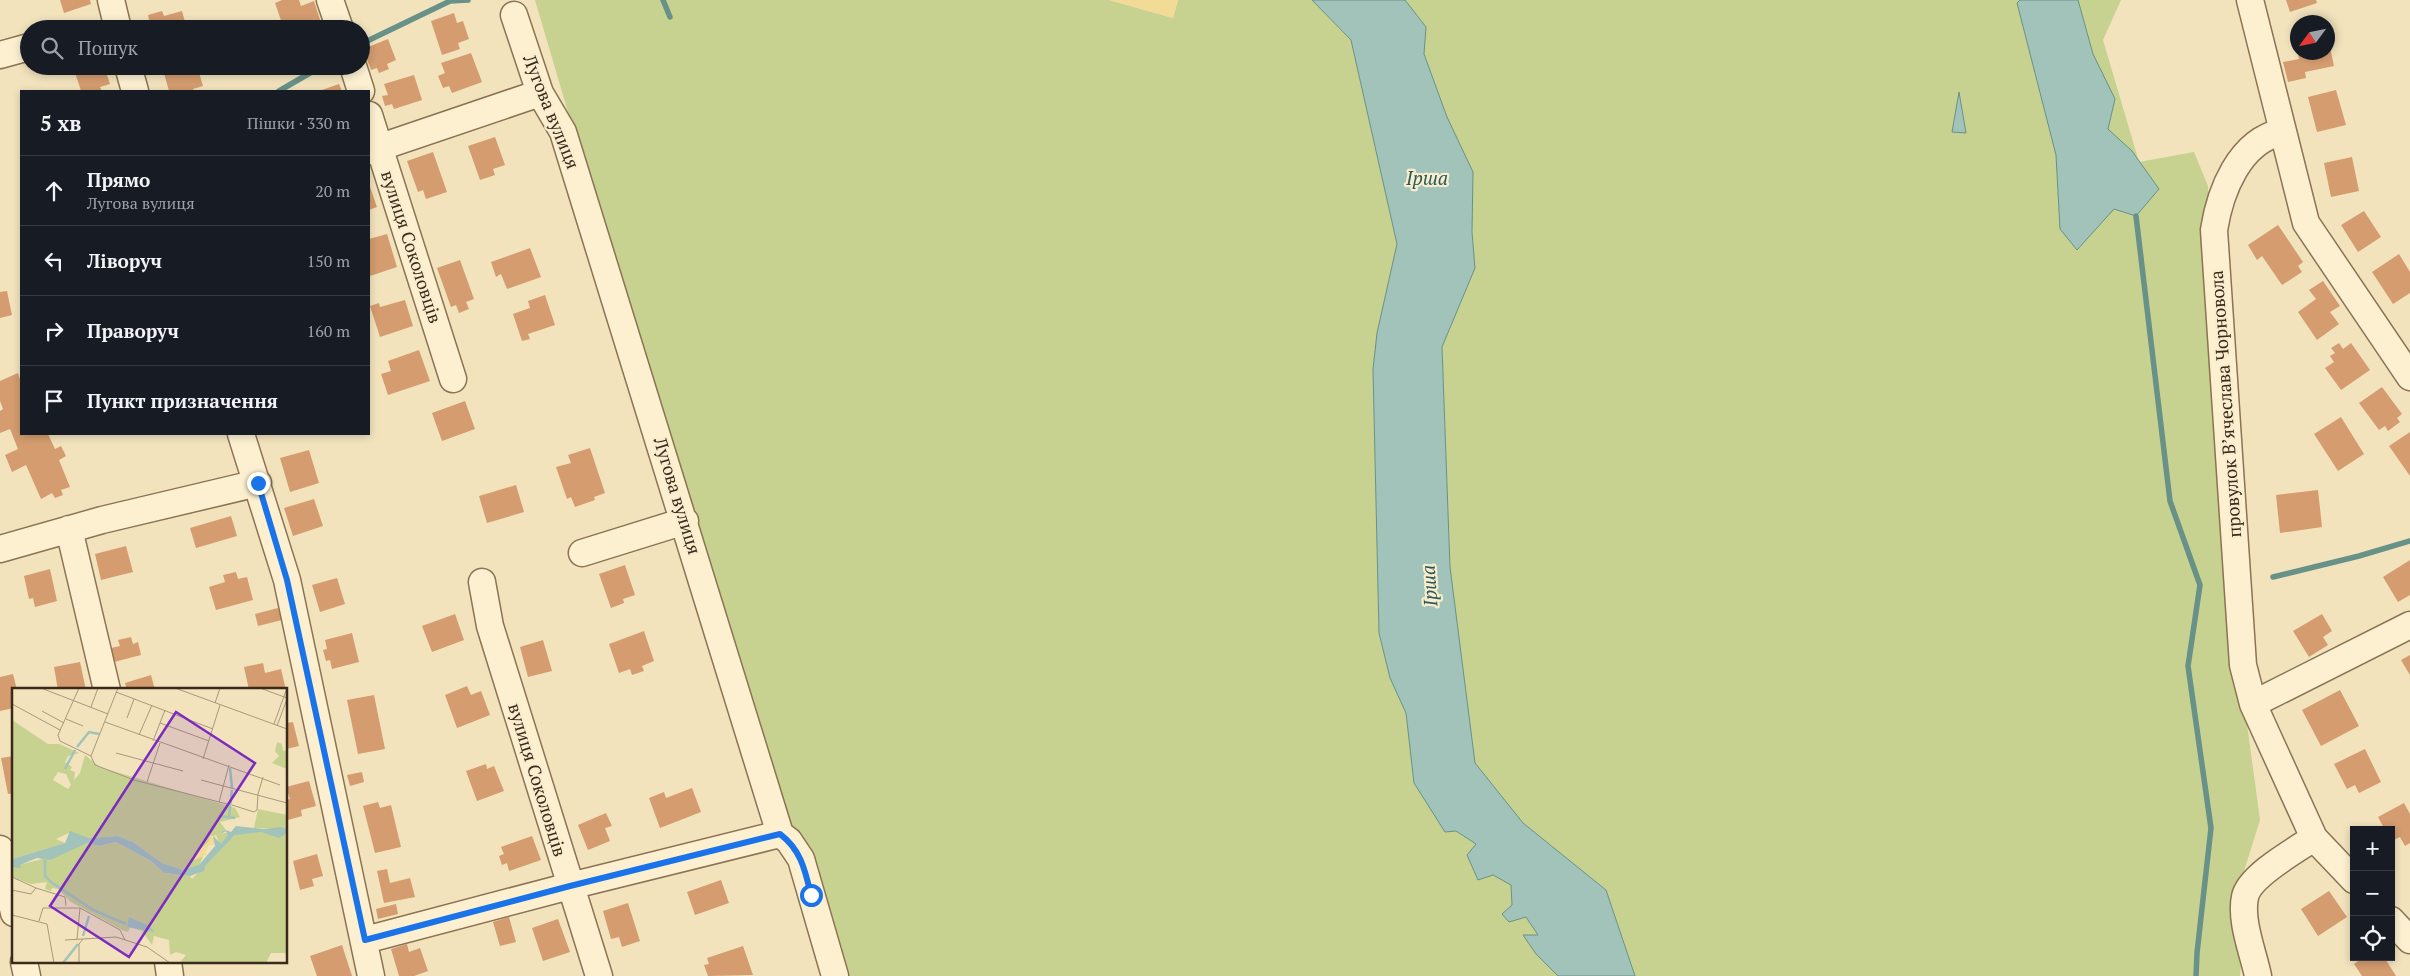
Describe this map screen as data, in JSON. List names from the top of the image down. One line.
{"streets":{"street":["Лугова вулиця","вулиця Соколовців","провулок Вʼячеслава Чорновола"]},"water":["Ірша"],"north":"bottom left","page":{"search":"Пошук","heading":["5 хв","Пішки · 330 m"],"list":[["Прямо","Лугова вулиця","20 m"],["Ліворуч","150 m"],["Праворуч","160 m"],"Пункт призначення"],"map_buttons":["+","−"]}}
